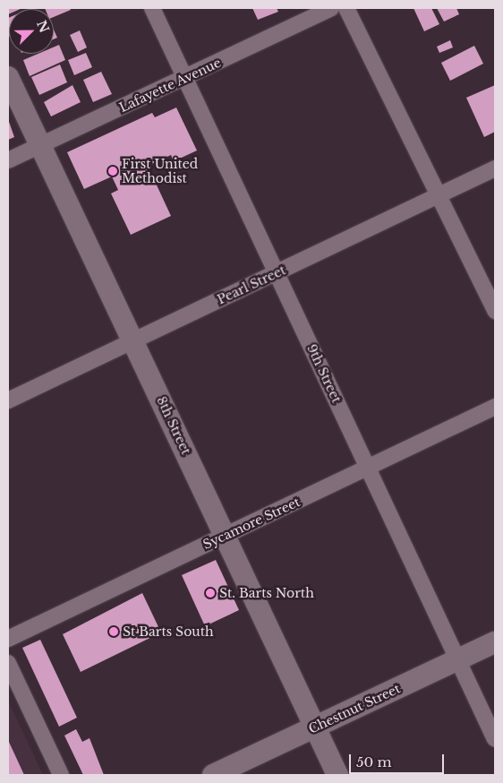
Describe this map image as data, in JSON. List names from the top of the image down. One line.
{"streets":{"street":["Lafayette Avenue","Pearl Street","9th Street","8th Street","Sycamore Street","Chestnut Street"]},"crossings":[["Lafayette Avenue","9th Street"],["Lafayette Avenue","8th Street"],["Pearl Street","9th Street"],["Pearl Street","8th Street"],["9th Street","Sycamore Street"],["9th Street","Chestnut Street"],["8th Street","Sycamore Street"],["8th Street","Chestnut Street"]],"places":["First United Methodist","St. Barts North","St Barts South"],"scale_bar":"50 m","north":"top right"}
